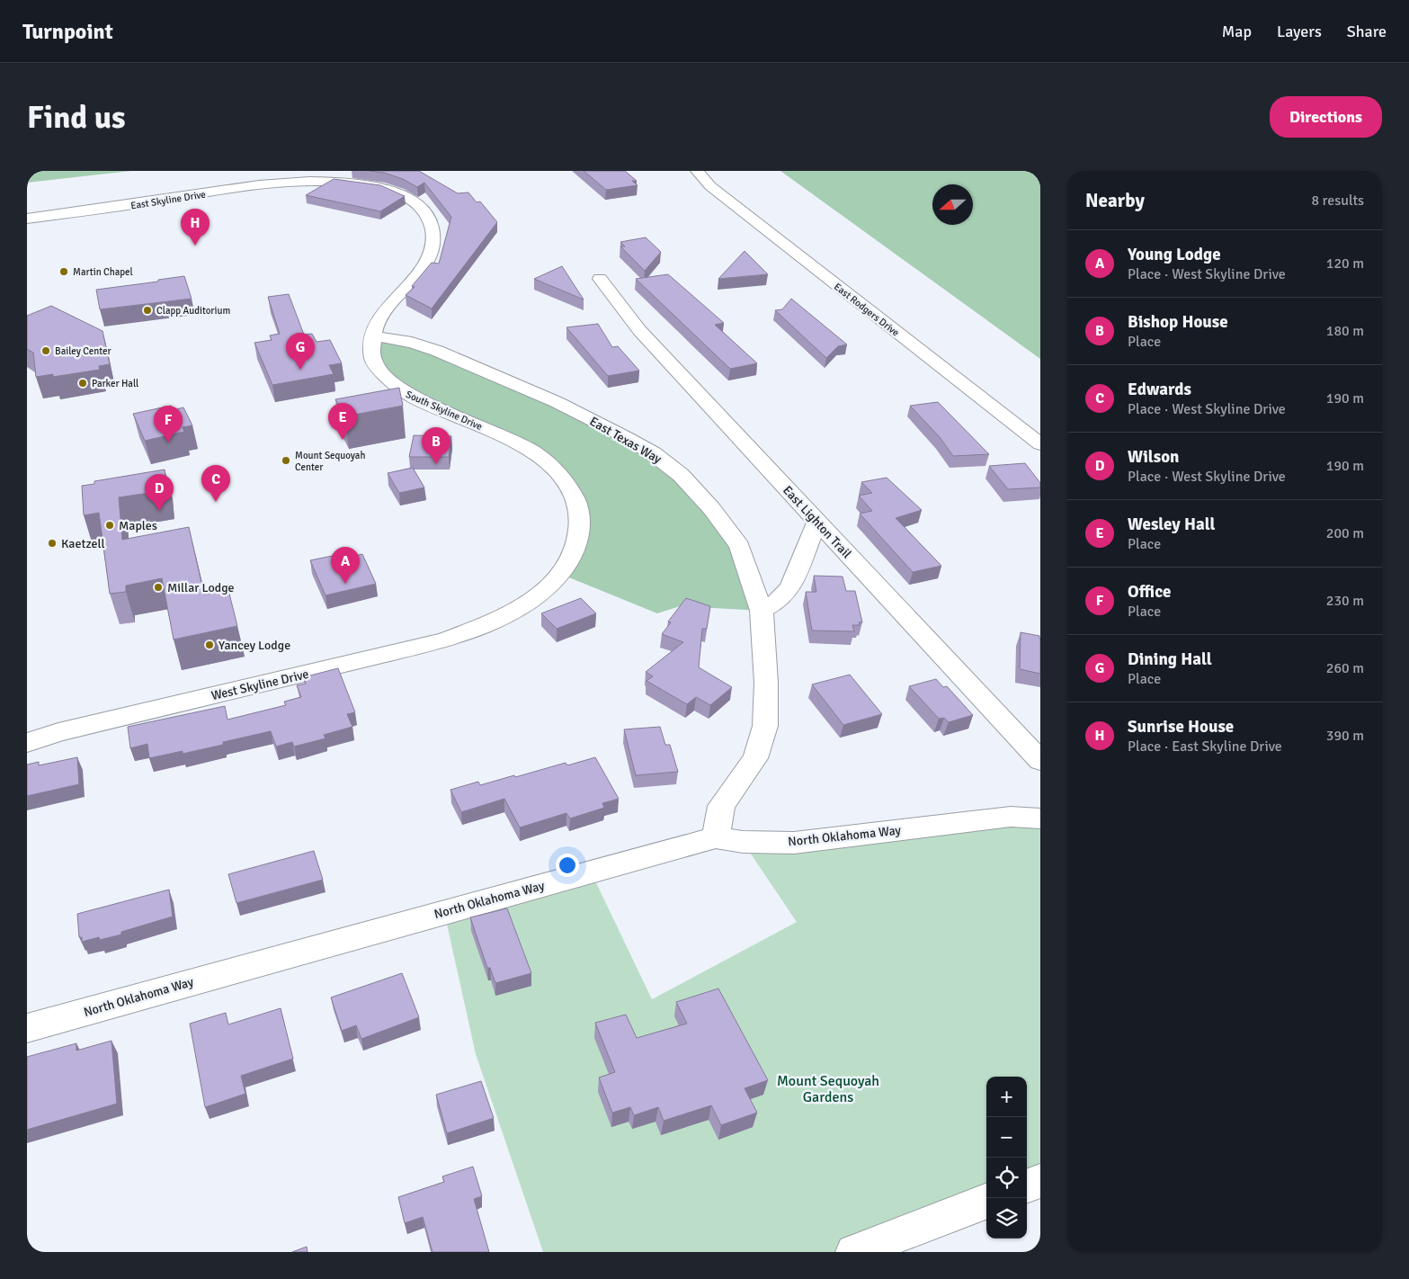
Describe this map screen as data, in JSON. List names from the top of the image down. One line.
{"streets":{"street":["East Skyline Drive","East Rodgers Drive","South Skyline Drive","East Texas Way","East Lighton Trail","West Skyline Drive","North Oklahoma Way"]},"crossings":[["East Skyline Drive","South Skyline Drive"],["South Skyline Drive","East Texas Way"],["South Skyline Drive","West Skyline Drive"],["East Texas Way","North Oklahoma Way"]],"parks":["Mount Sequoyah Gardens"],"places":["Martin Chapel","Clapp Auditorium","Bailey Center","Parker Hall","Mount Sequoyah Center","Maples","Kaetzell","Millar Lodge","Yancey Lodge"],"north":"left","page":{"header":"Turnpoint","nav":["Map","Layers","Share"],"buttons":"Directions","title":"Find us","heading":["Nearby","8 results"],"pins":["H","G","E","F","B","C","D","A"],"list":[{"mark":"A","name":"Young Lodge","note":"Place · West Skyline Drive","value":"120 m"},{"mark":"B","name":"Bishop House","note":"Place","value":"180 m"},{"mark":"C","name":"Edwards","note":"Place · West Skyline Drive","value":"190 m"},{"mark":"D","name":"Wilson","note":"Place · West Skyline Drive","value":"190 m"},{"mark":"E","name":"Wesley Hall","note":"Place","value":"200 m"},{"mark":"F","name":"Office","note":"Place","value":"230 m"},{"mark":"G","name":"Dining Hall","note":"Place","value":"260 m"},{"mark":"H","name":"Sunrise House","note":"Place · East Skyline Drive","value":"390 m"}],"map_buttons":["+","−"]}}
